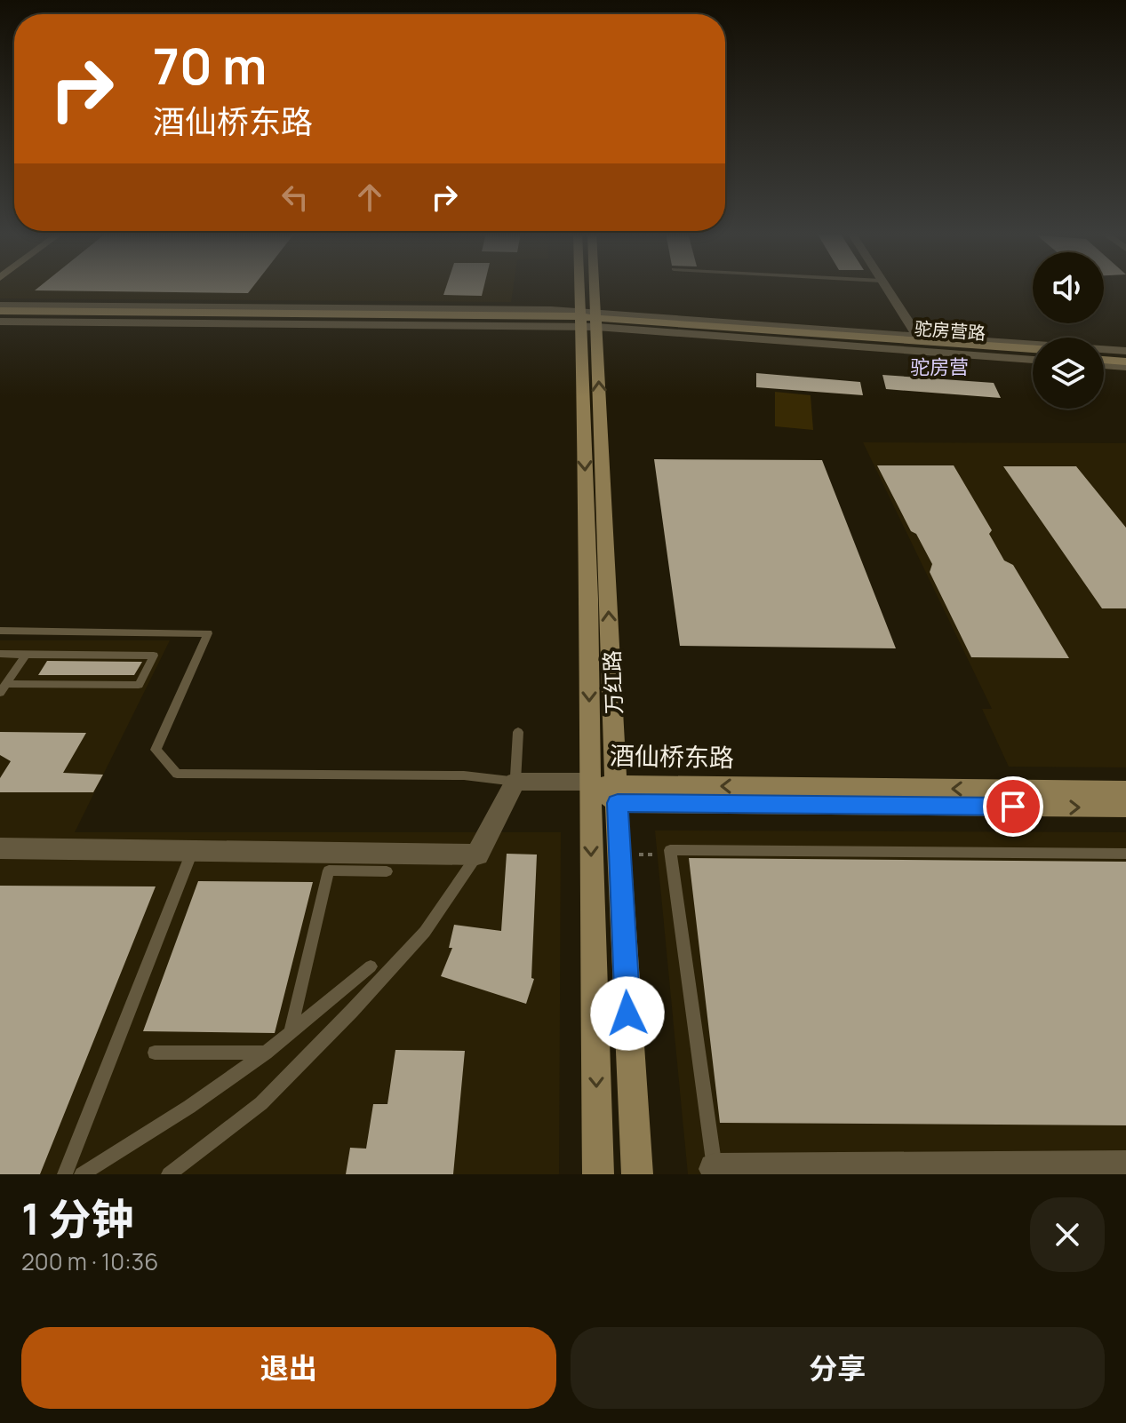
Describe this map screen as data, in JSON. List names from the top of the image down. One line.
{"streets":{"street":["驼房营路","万红路","酒仙桥东路"]},"crossings":[["驼房营路","万红路"],["万红路","酒仙桥东路"]],"districts":["驼房营"],"page":{"turn":["70 m","酒仙桥东路"],"heading":["1 分钟","200 m · 10:36"],"buttons":["退出","分享"]}}
